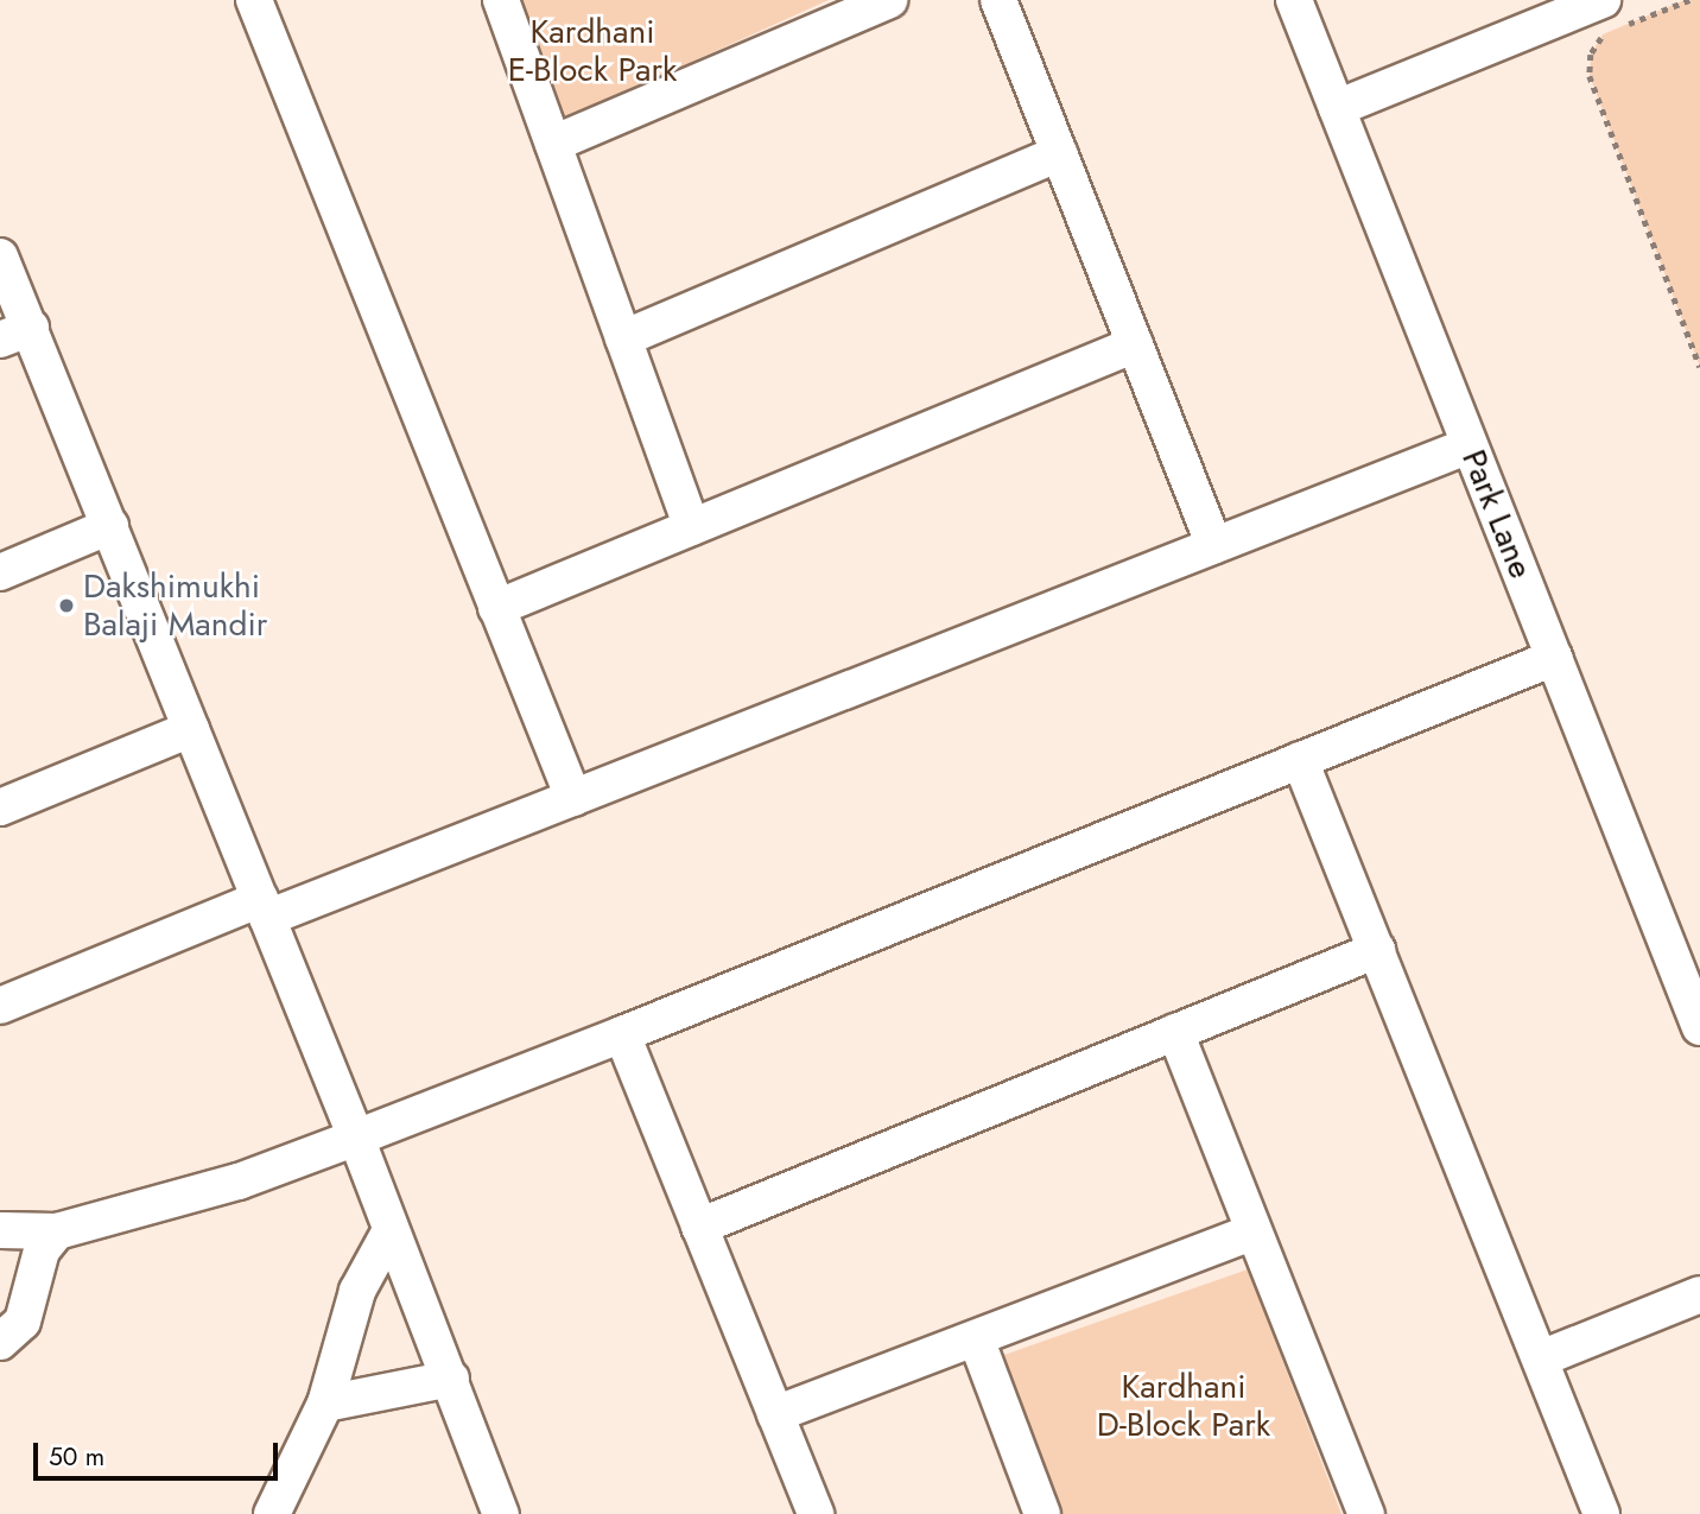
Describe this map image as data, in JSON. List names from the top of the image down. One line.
{"streets":{"street":["Park Lane"]},"parks":["Kardhani E-Block Park","Kardhani D-Block Park"],"places":["Dakshimukhi Balaji Mandir"],"scale_bar":"50 m"}
